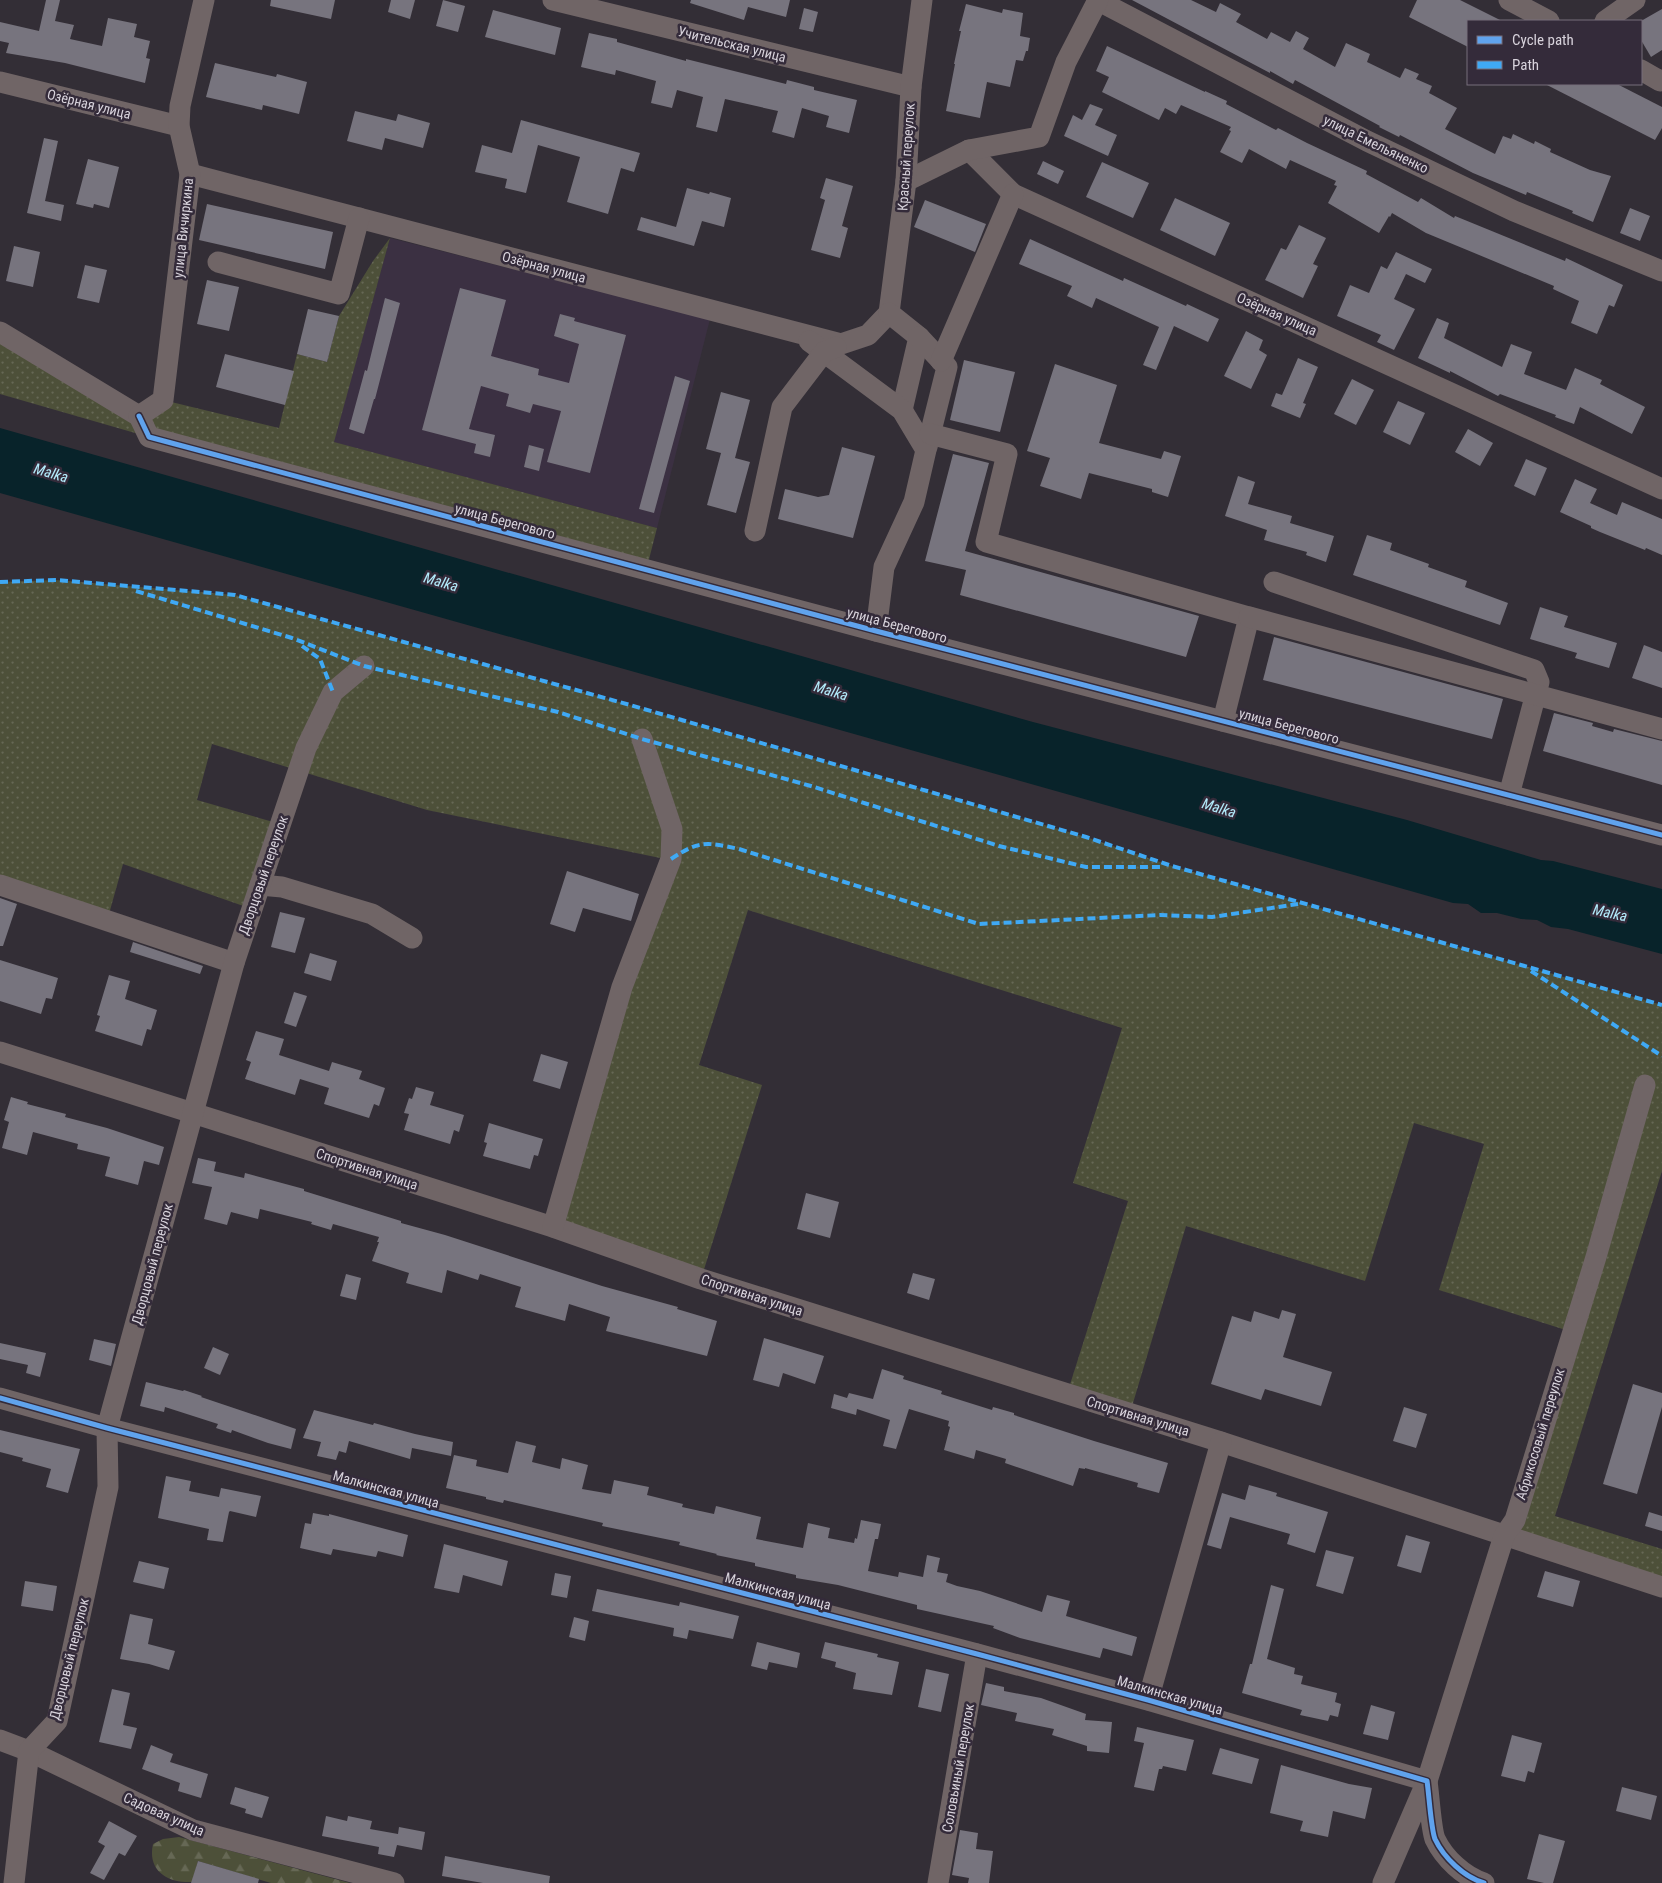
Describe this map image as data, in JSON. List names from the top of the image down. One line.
{"streets":{"street":["Учительская улица","Озёрная улица","улица Емельяненко","Красный переулок","улица Вичиркина","улица Берегового","Дворцовый переулок","Спортивная улица","Абрикосовый переулок","Малкинская улица","Соловьиный переулок","Садовая улица"]},"crossings":[["Учительская улица","Красный переулок"],["Озёрная улица","улица Вичиркина"],["улица Вичиркина","улица Берегового"],["Дворцовый переулок","Спортивная улица"],["Дворцовый переулок","Малкинская улица"],["Дворцовый переулок","Садовая улица"],["Спортивная улица","Абрикосовый переулок"],["Абрикосовый переулок","Малкинская улица"],["Малкинская улица","Соловьиный переулок"]],"water":["Malka"],"legend":["Cycle path","Path"]}
